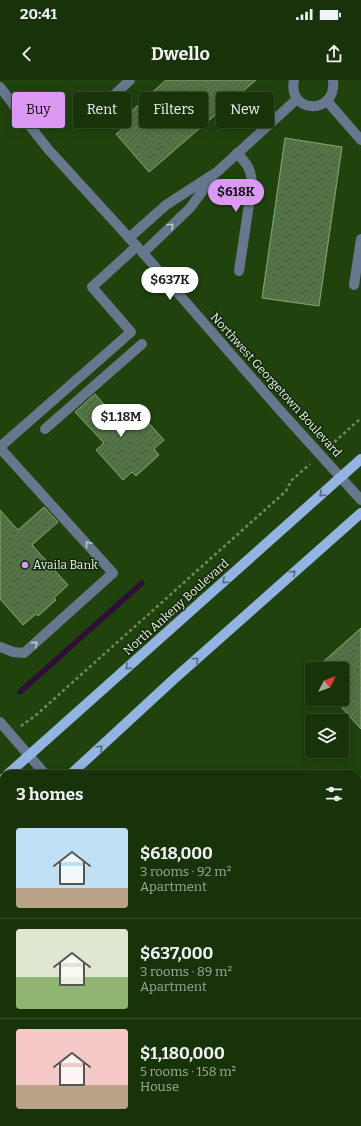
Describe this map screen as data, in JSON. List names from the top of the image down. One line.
{"streets":{"main road":["North Ankeny Boulevard"],"street":["Northwest Georgetown Boulevard"]},"crossings":[["Northwest Georgetown Boulevard","North Ankeny Boulevard"]],"places":["Availa Bank"],"north":"top right","page":{"status":"20:41","header":"Dwello","chip":["Buy","Rent","Filters","New"],"price":["$618K","$637K","$1.18M"],"heading":"3 homes","list":[{"name":"$618,000","note":"3 rooms · 92 m² · Apartment"},{"name":"$637,000","note":"3 rooms · 89 m² · Apartment"},{"name":"$1,180,000","note":"5 rooms · 158 m² · House"}]}}
